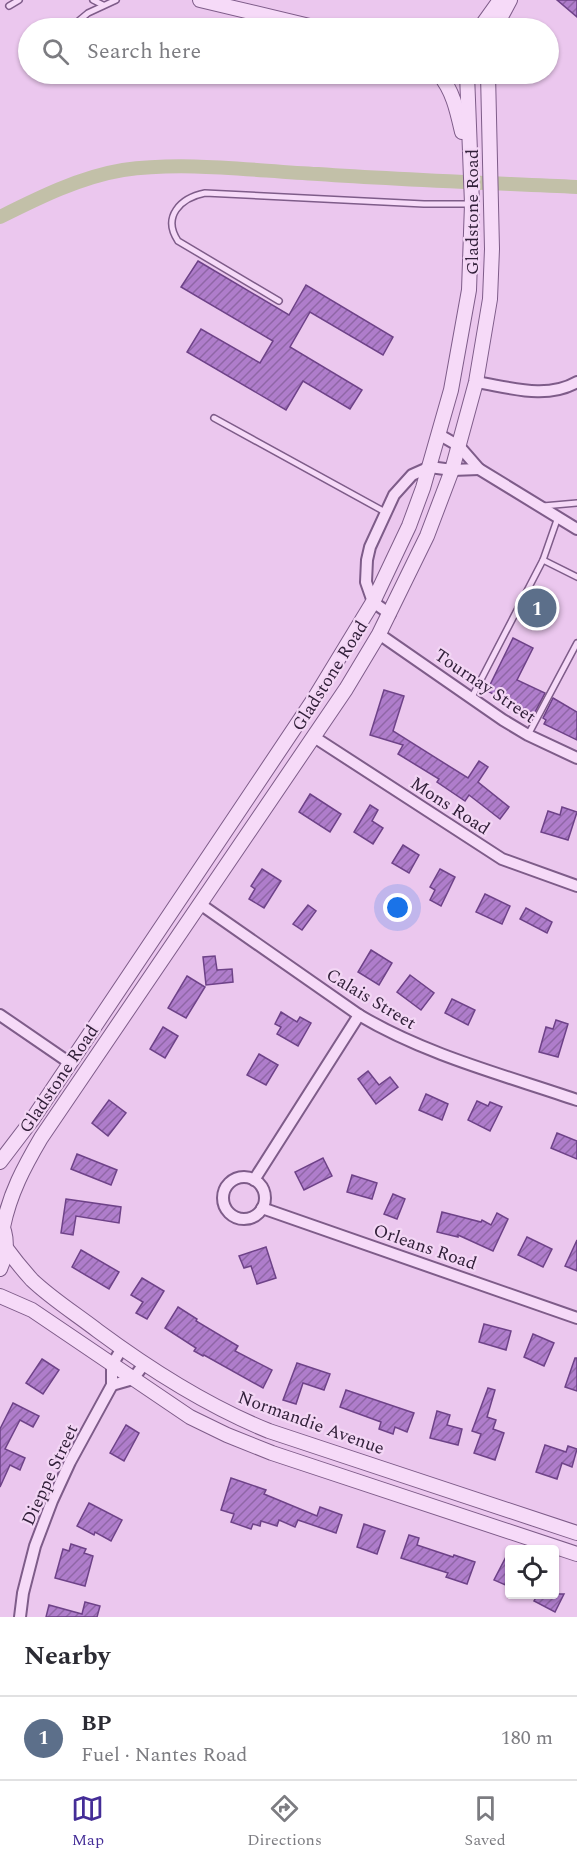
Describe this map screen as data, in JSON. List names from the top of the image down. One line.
{"streets":{"street":["Gladstone Road","Tournay Street","Mons Road","Calais Street","Orleans Road","Normandie Avenue","Dieppe Street"]},"crossings":[["Gladstone Road","Tournay Street"],["Gladstone Road","Mons Road"],["Gladstone Road","Calais Street"]],"page":{"search":"Search here","pins":"1","heading":"Nearby","list":[{"mark":"1","name":"BP","note":"Fuel · Nantes Road","value":"180 m"}],"nav":["Map","Directions","Saved"]}}
